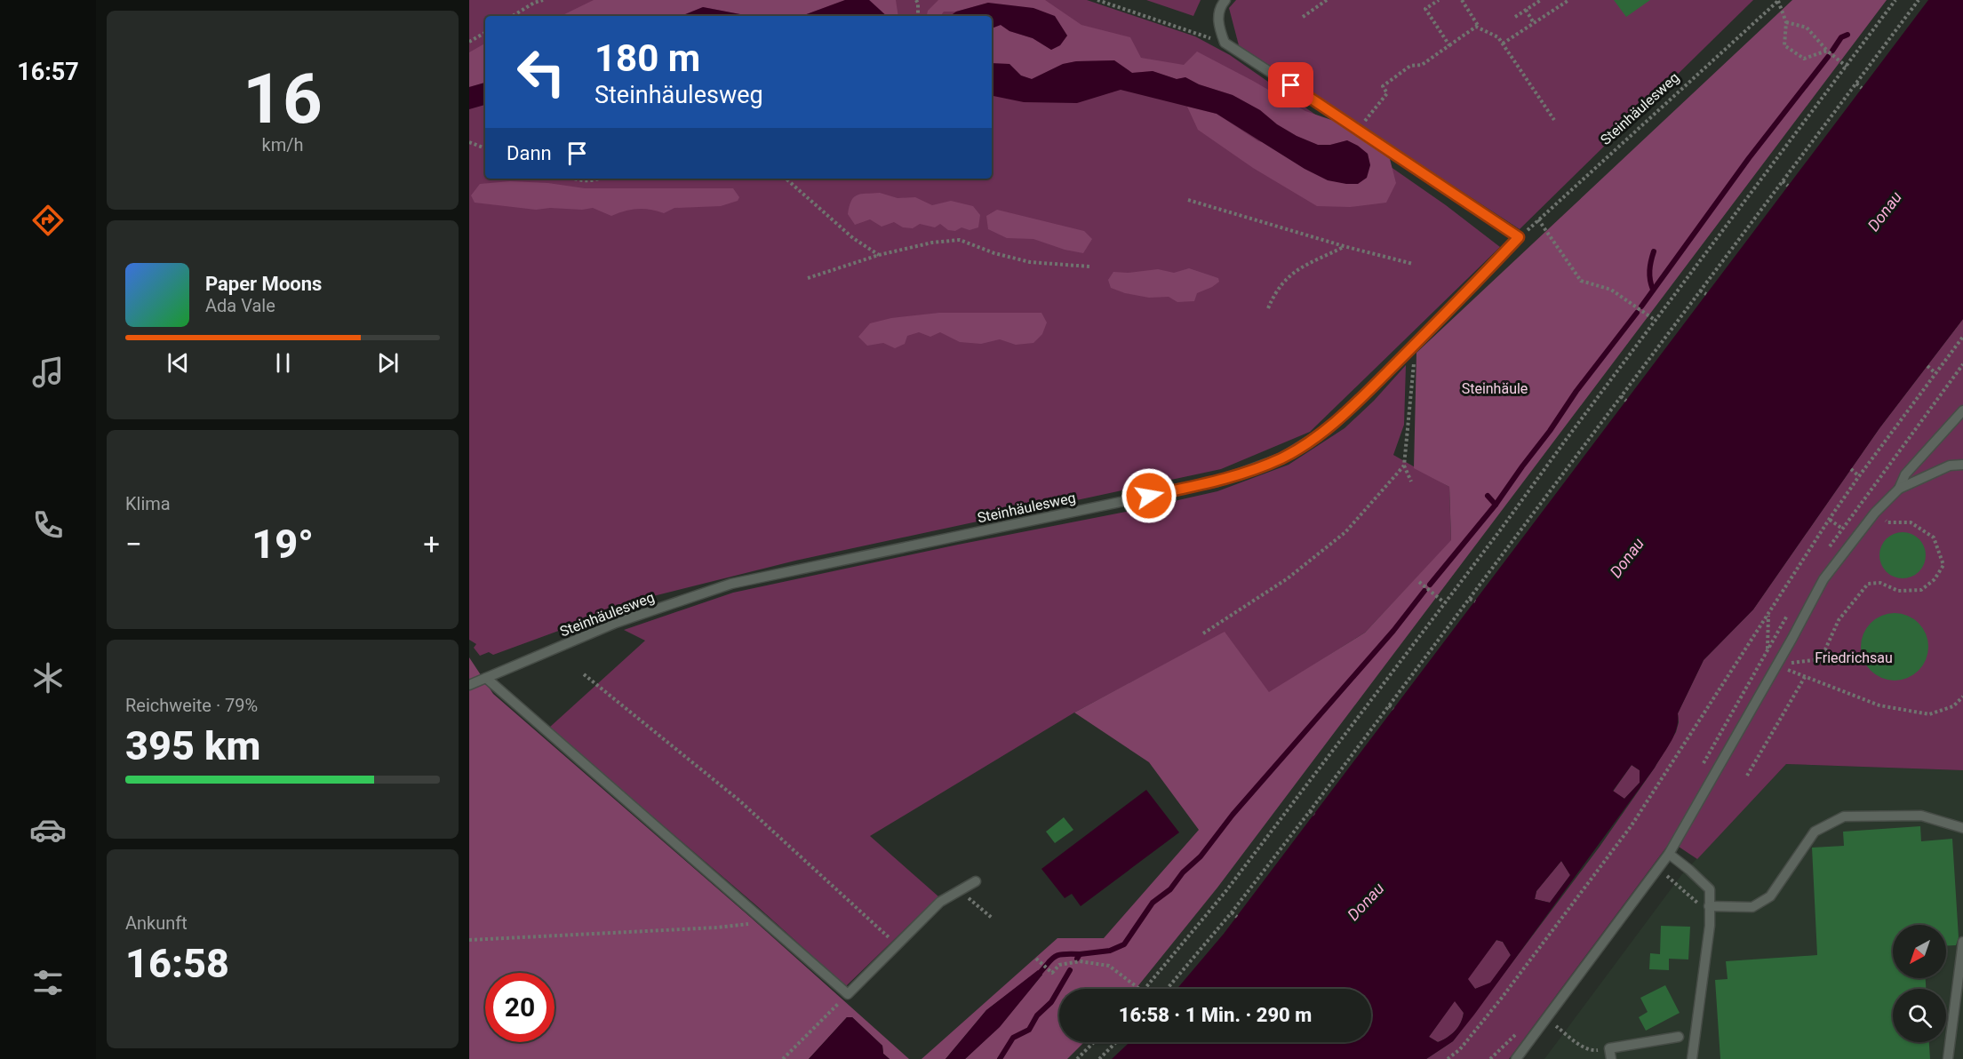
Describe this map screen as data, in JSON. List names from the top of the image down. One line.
{"streets":{"lane":["Steinhäulesweg"]},"water":["Donau"],"parks":["Steinhäule","Friedrichsau"],"north":"bottom left","page":{"tabs":"16:57","tile":[["16","km/h"],"Klima",["Reichweite · 79%","395 km"],["Ankunft","16:58"]],"turn":["180 m","Steinhäulesweg"],"then":"Dann","song":["Paper Moons","Ada Vale"],"heat":["−","19°","+"],"limit":"20","trip":"16:58 · 1 Min. · 290 m"}}
